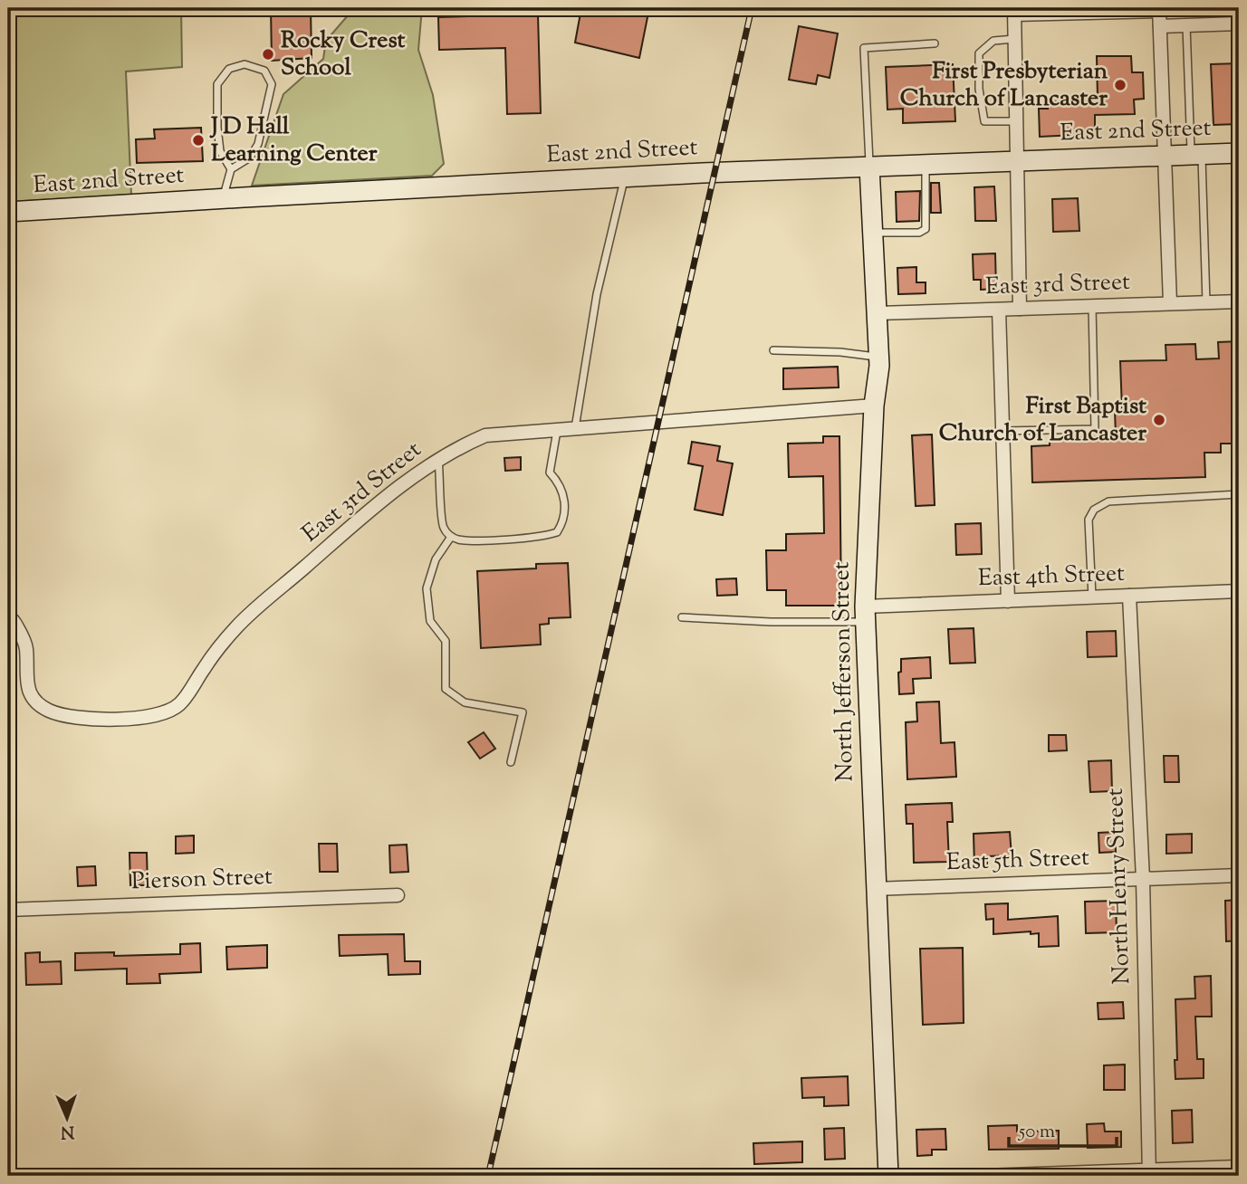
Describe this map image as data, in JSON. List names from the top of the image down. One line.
{"streets":{"street":["East 2nd Street","East 3rd Street","East 4th Street","North Jefferson Street","East 5th Street","Pierson Street","North Henry Street"]},"crossings":[["East 2nd Street","North Jefferson Street"],["East 3rd Street","North Jefferson Street"],["East 4th Street","North Jefferson Street"],["East 4th Street","North Henry Street"],["North Jefferson Street","East 5th Street"],["East 5th Street","North Henry Street"]],"places":["Rocky Crest School","First Presbyterian Church of Lancaster","J D Hall Learning Center","First Baptist Church of Lancaster"],"scale_bar":"50 m","north":"bottom"}
